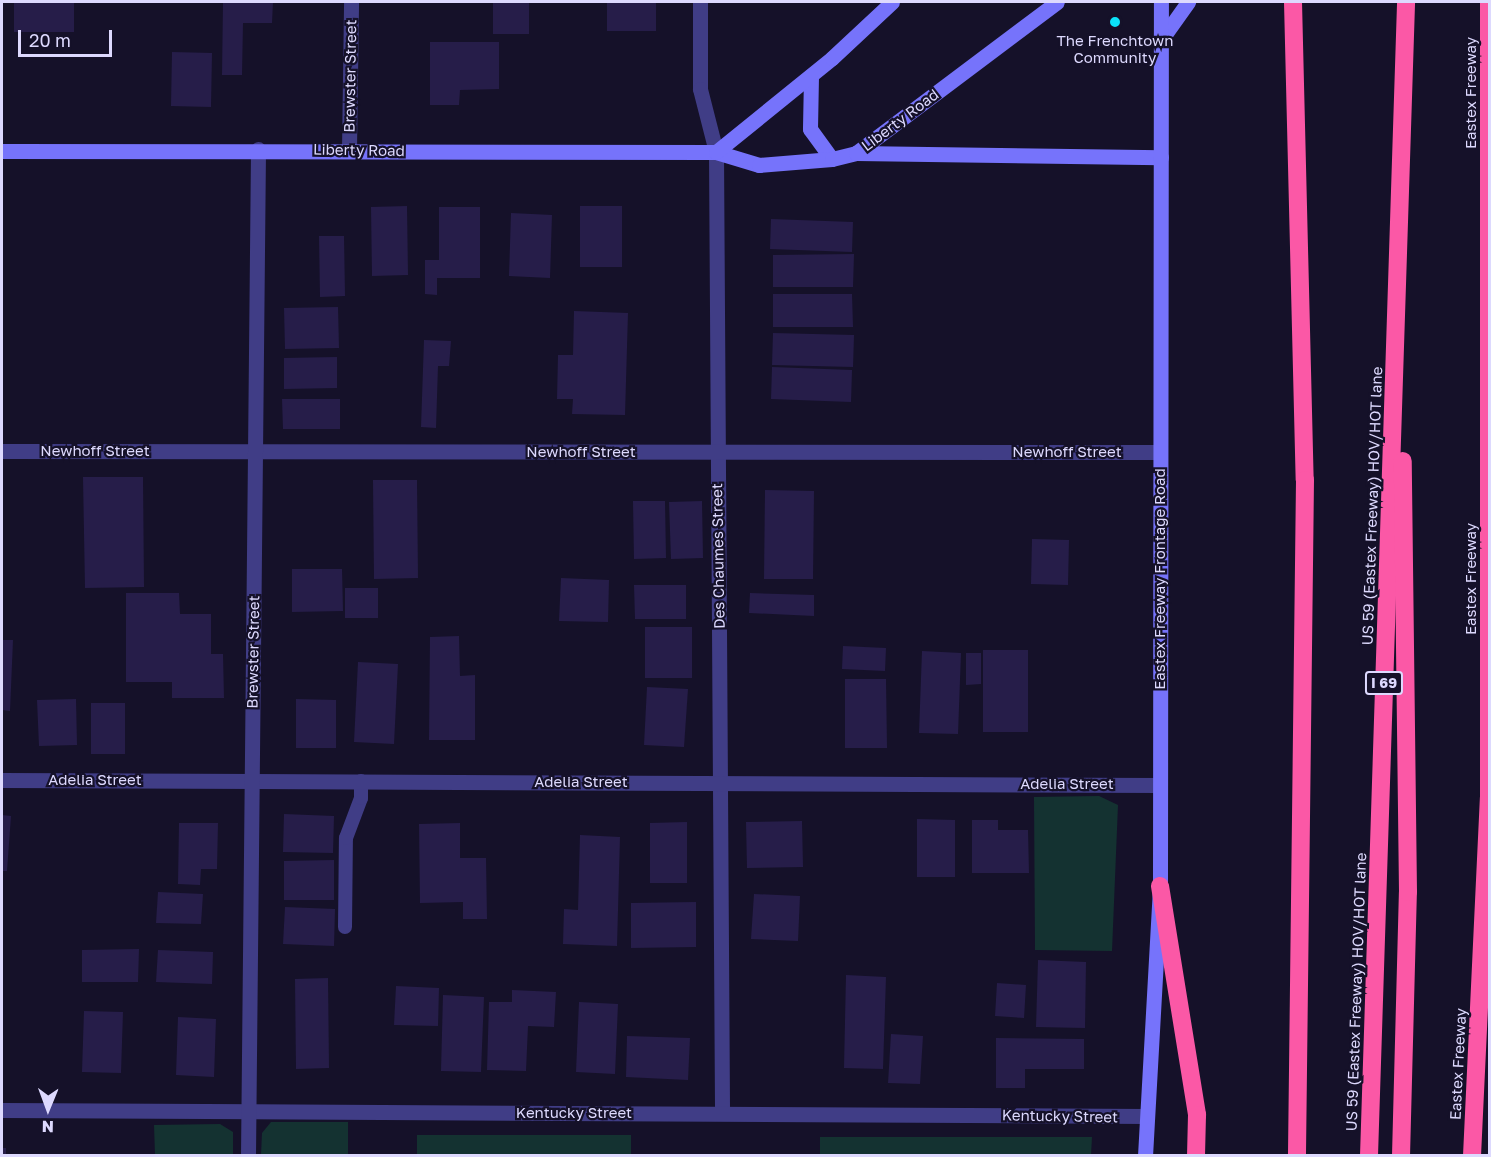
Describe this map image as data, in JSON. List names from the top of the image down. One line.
{"streets":{"highway":["Eastex Freeway","US 59 (Eastex Freeway) HOV/HOT lane","I 69"],"main road":["Liberty Road","Eastex Freeway Frontage Road"],"street":["Brewster Street","Newhoff Street","Des Chaumes Street","Adelia Street","Kentucky Street"]},"crossings":[["Brewster Street","Liberty Road"],["Brewster Street","Newhoff Street"],["Brewster Street","Adelia Street"],["Brewster Street","Kentucky Street"],["Liberty Road","Des Chaumes Street"],["Newhoff Street","Des Chaumes Street"],["Newhoff Street","Eastex Freeway Frontage Road"],["US 59 (Eastex Freeway) HOV/HOT lane","I 69"],["Des Chaumes Street","Adelia Street"],["Des Chaumes Street","Kentucky Street"],["Eastex Freeway Frontage Road","Adelia Street"],["Eastex Freeway Frontage Road","Kentucky Street"]],"places":["The Frenchtown Community"],"scale_bar":"20 m","north":"bottom"}
